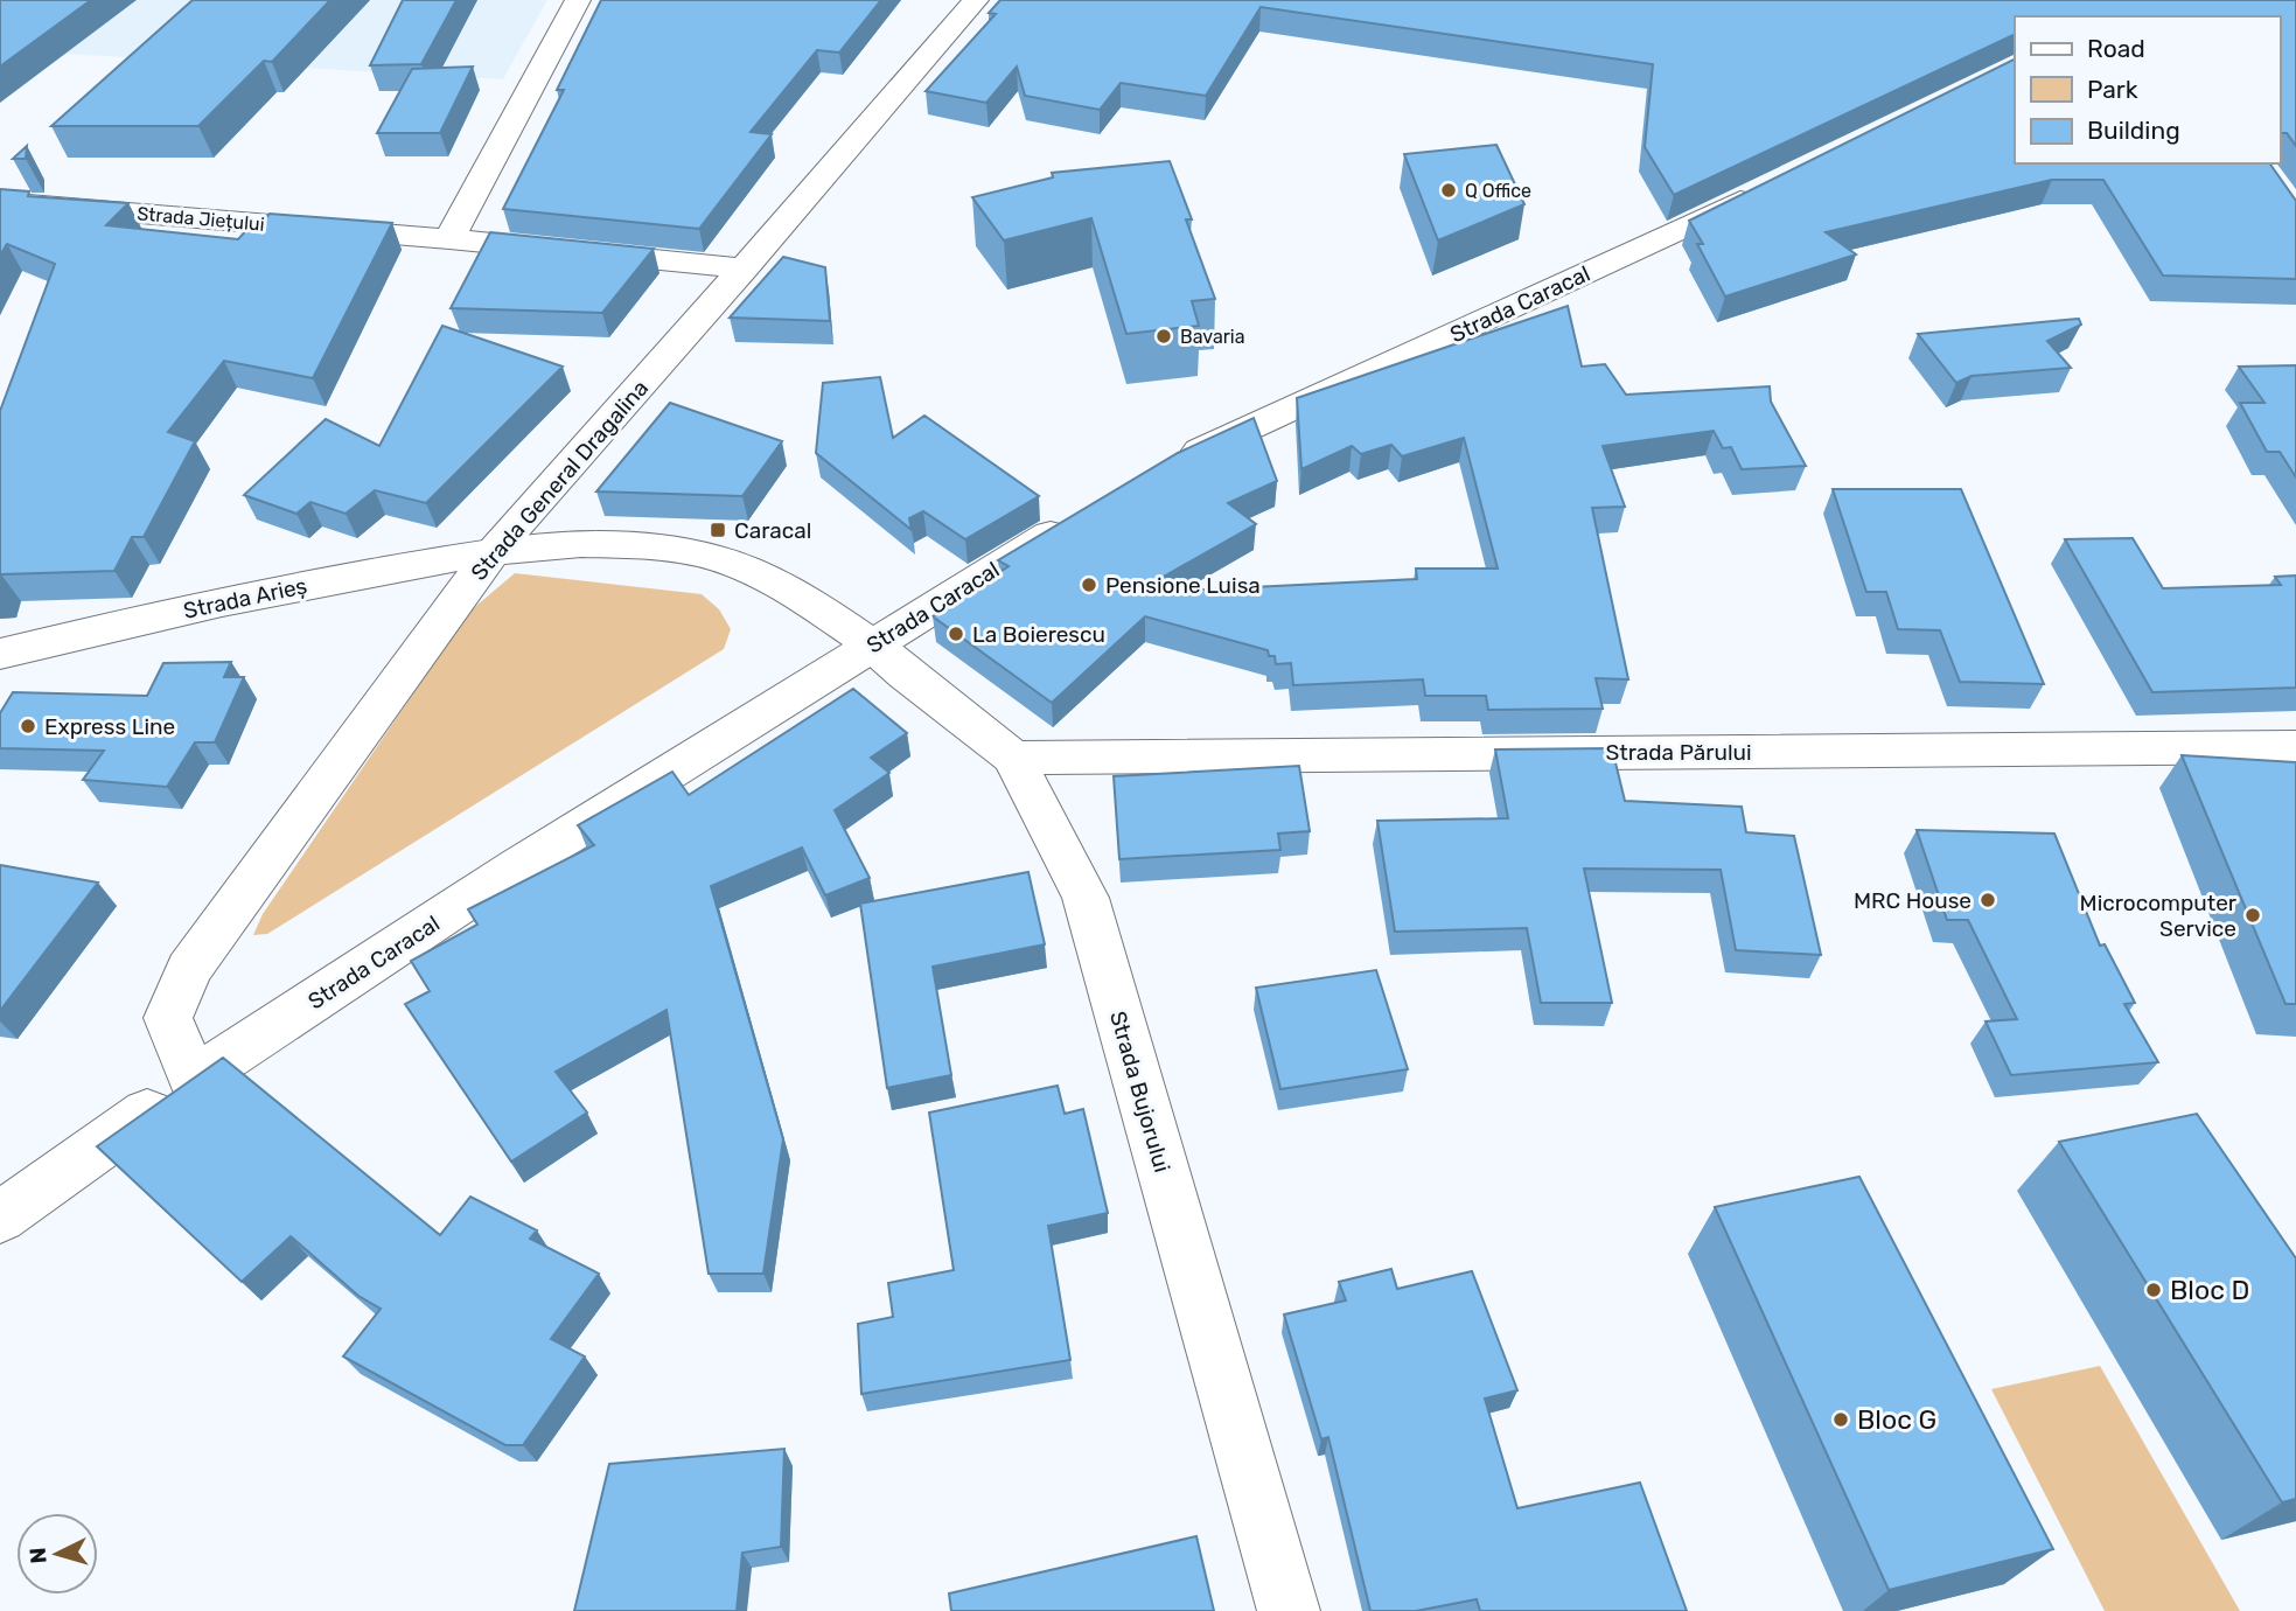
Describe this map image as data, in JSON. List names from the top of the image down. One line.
{"streets":{"street":["Strada Jiețului","Strada Caracal","Strada General Dragalina","Strada Arieș","Strada Părului","Strada Bujorului"]},"crossings":[["Strada Jiețului","Strada General Dragalina"],["Strada Caracal","Strada General Dragalina"],["Strada Caracal","Strada Arieș"],["Strada Caracal","Strada Bujorului"],["Strada General Dragalina","Strada Arieș"],["Strada Arieș","Strada Bujorului"],["Strada Părului","Strada Bujorului"]],"places":{"other":["Q Office","Bavaria","Pensione Luisa","La Boierescu","Express Line","MRC House","Microcomputer Service","Bloc D","Bloc G"],"transit":["Caracal"]},"legend":["Road","Park","Building"],"north":"left"}
